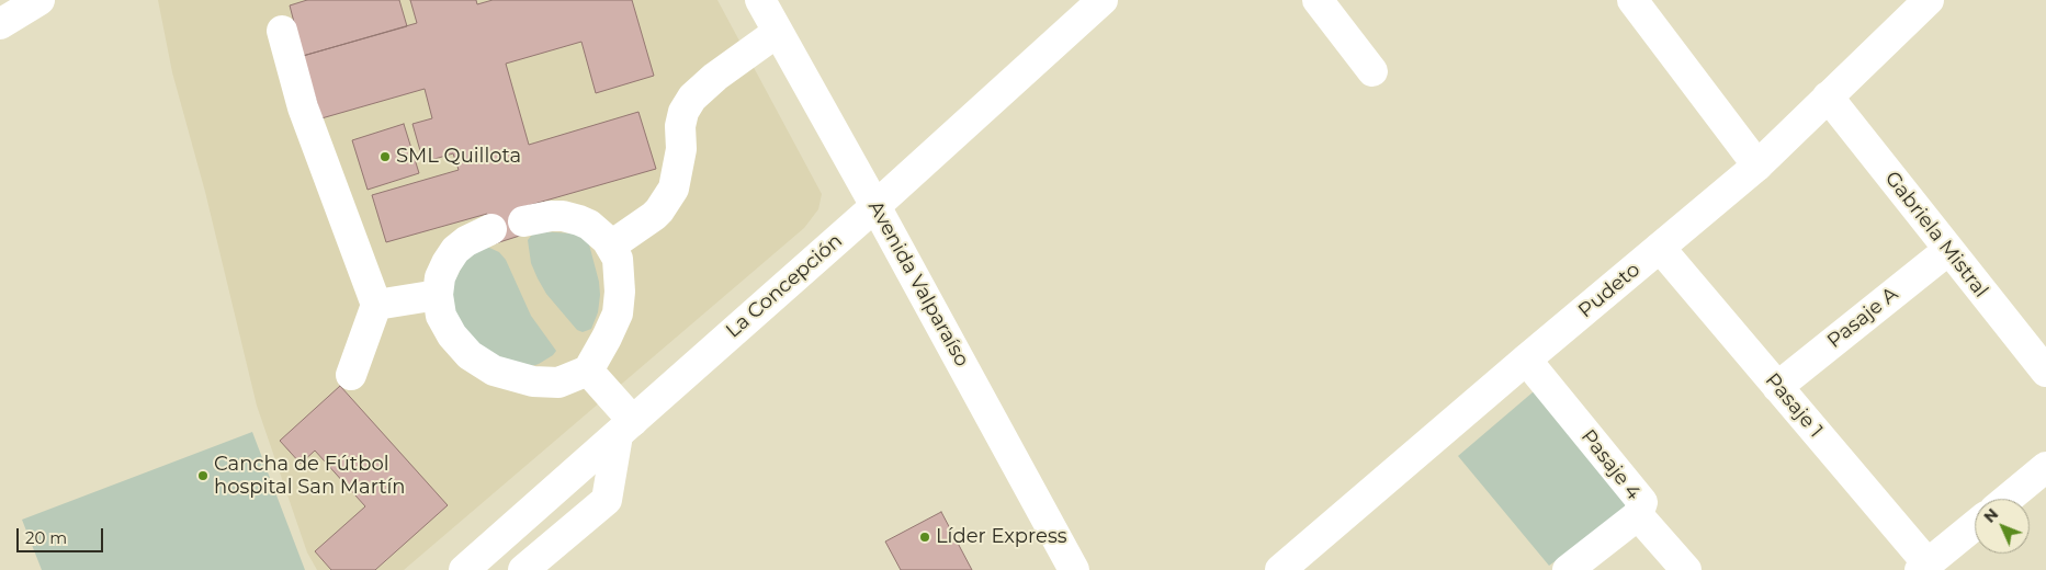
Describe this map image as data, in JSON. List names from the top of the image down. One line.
{"streets":{"street":["Gabriela Mistral","Avenida Valparaíso","La Concepción","Pudeto","Pasaje A","Pasaje 1","Pasaje 4"]},"crossings":[["Gabriela Mistral","Pudeto"],["Gabriela Mistral","Pasaje A"],["Avenida Valparaíso","La Concepción"],["Pudeto","Pasaje 1"],["Pudeto","Pasaje 4"],["Pasaje A","Pasaje 1"]],"places":["SML Quillota","Cancha de Fútbol hospital San Martín","Líder Express"],"scale_bar":"20 m","north":"top left"}
